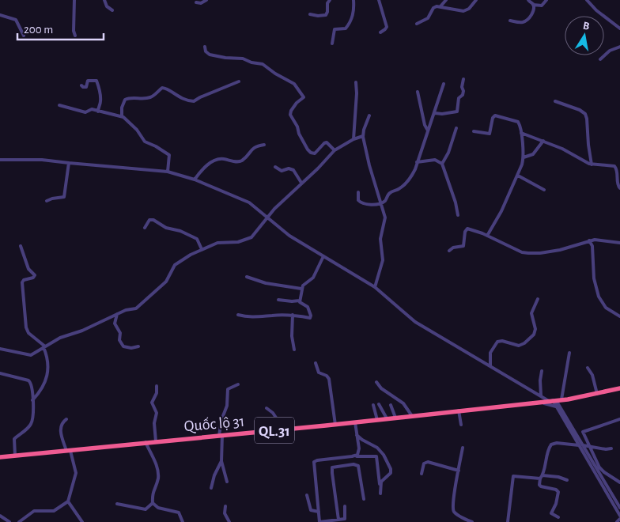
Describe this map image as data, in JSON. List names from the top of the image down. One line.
{"streets":{"highway":["Quốc lộ 31","QL.31"]},"crossings":[["Quốc lộ 31","QL.31"]],"scale_bar":"200 m","north":"top"}
